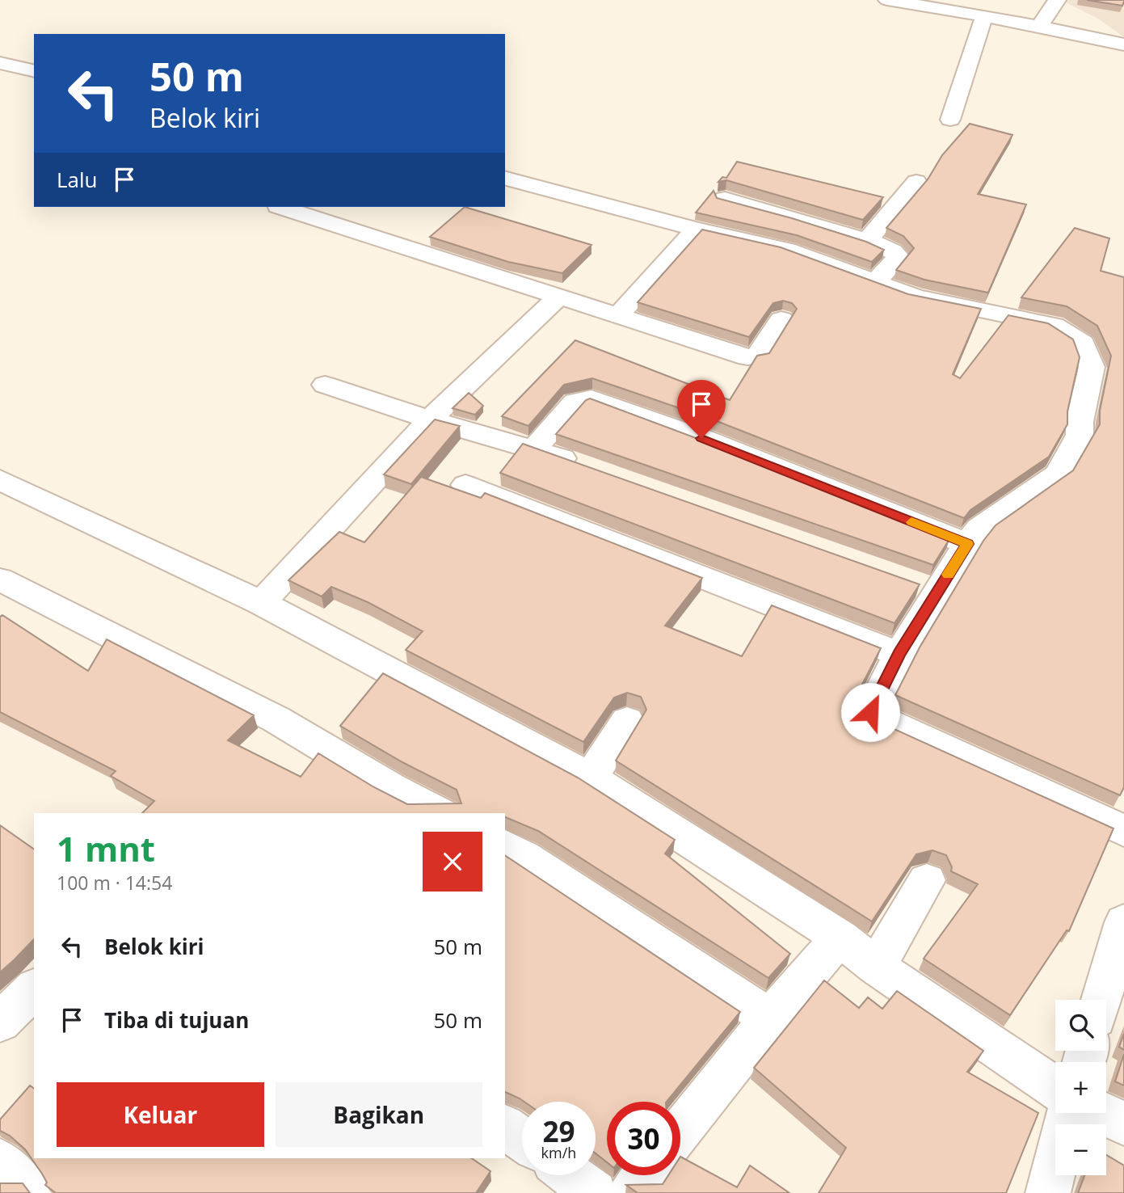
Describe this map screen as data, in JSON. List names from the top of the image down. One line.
{"page":{"turn":["50 m","Belok kiri"],"then":"Lalu","heading":["1 mnt","100 m · 14:54"],"list":[{"name":"Belok kiri","value":"50 m"},{"name":"Tiba di tujuan","value":"50 m"}],"map_buttons":["+","−"],"buttons":["Keluar","Bagikan"],"speed":"29 km/h","limit":"30"}}
